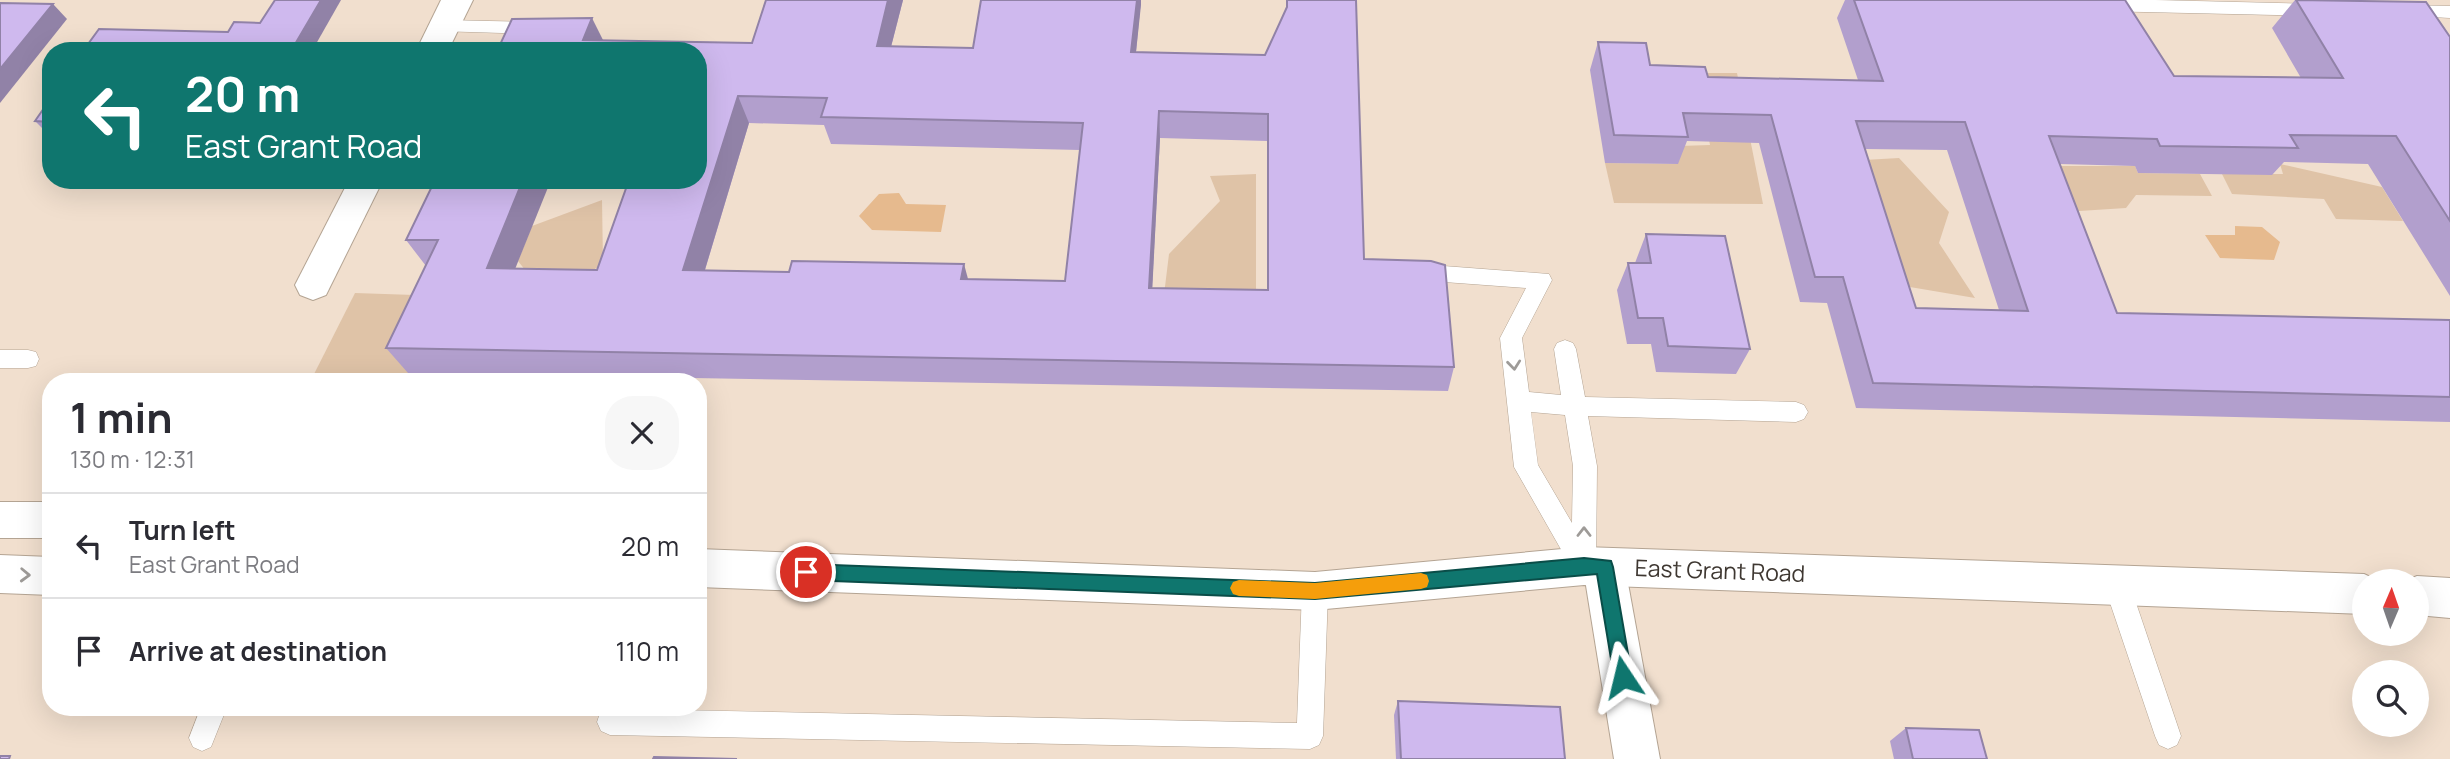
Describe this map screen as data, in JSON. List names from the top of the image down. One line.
{"streets":{"main road":["East Grant Road"]},"north":"top","page":{"turn":["20 m","East Grant Road"],"heading":["1 min","130 m · 12:31"],"list":[{"name":"Turn left","note":"East Grant Road","value":"20 m"},{"name":"Arrive at destination","value":"110 m"}]}}
